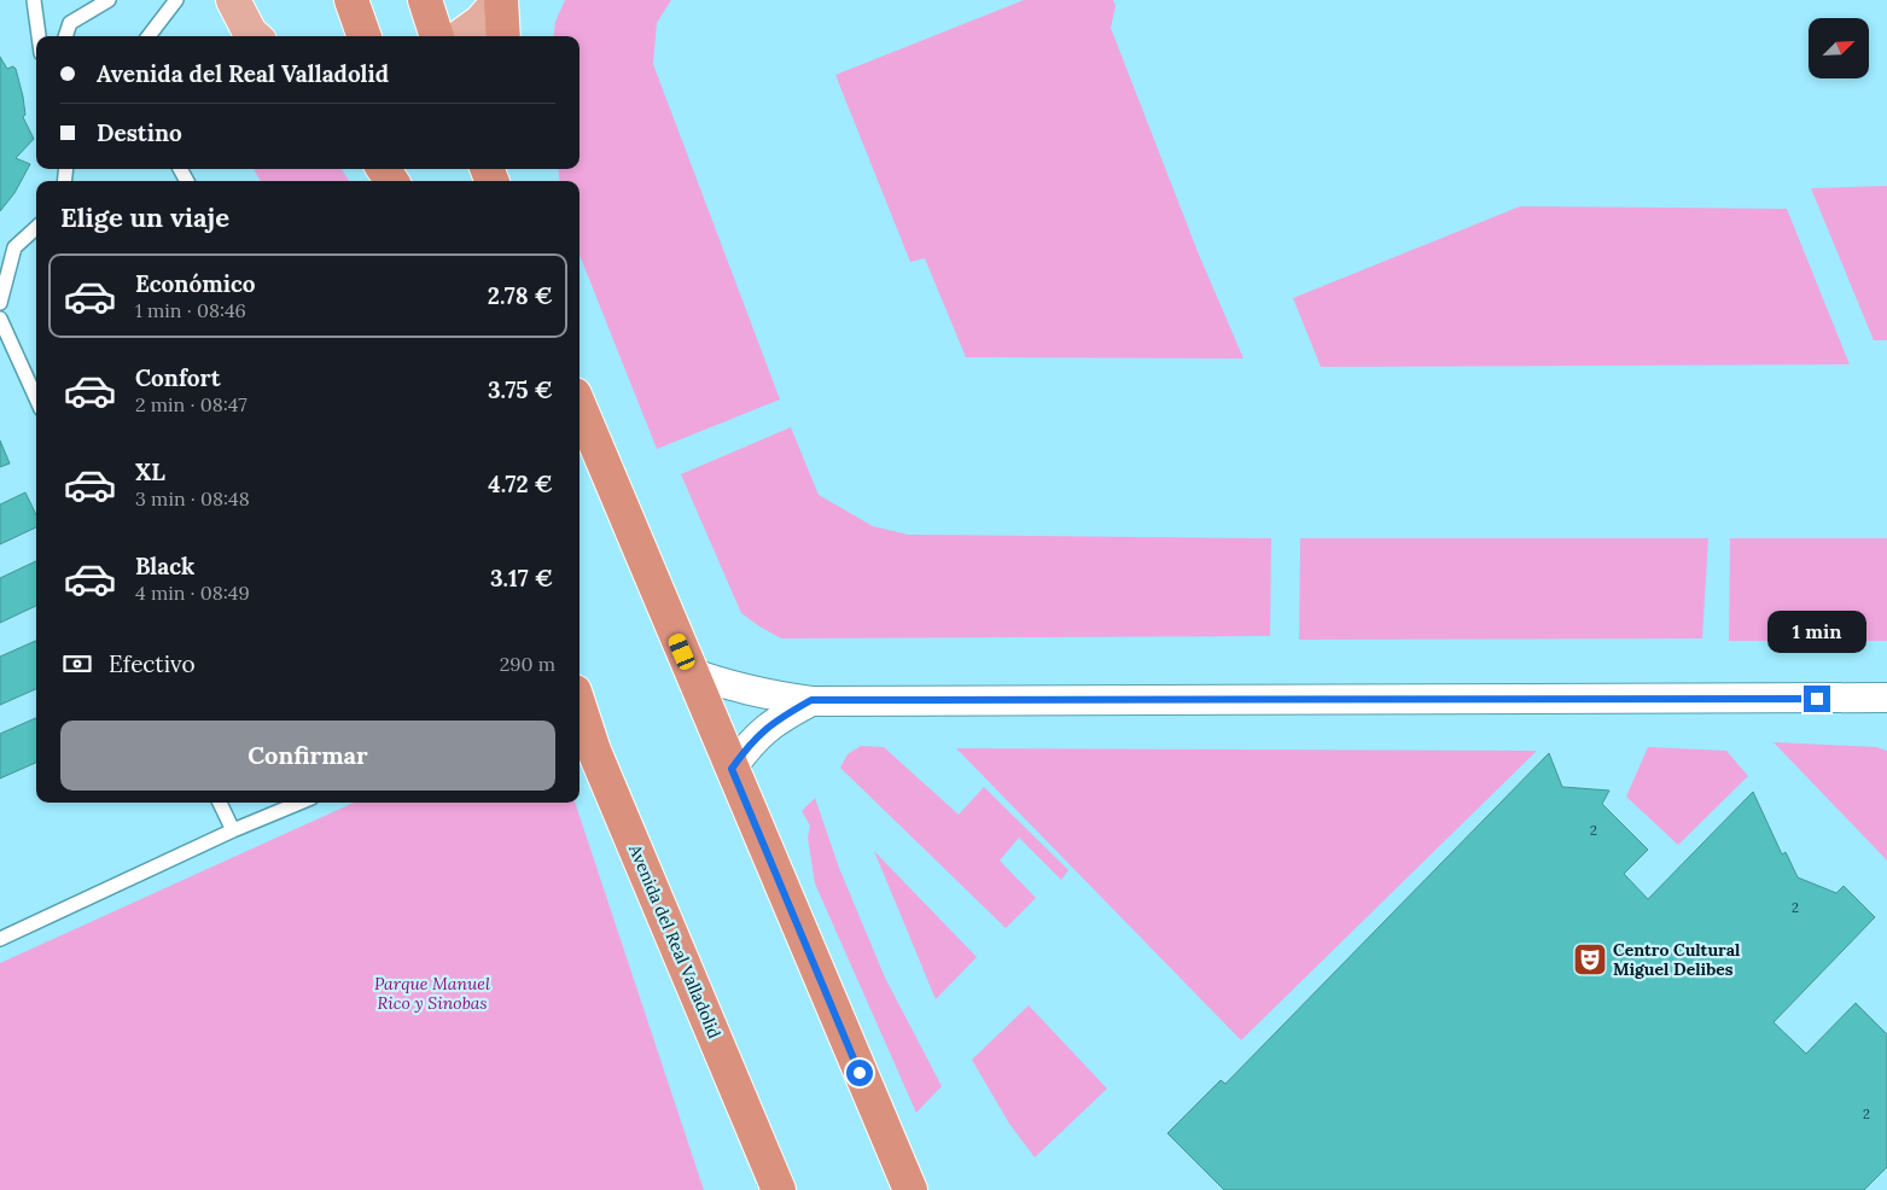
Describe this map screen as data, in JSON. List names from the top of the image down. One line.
{"streets":{"highway":["Avenida del Real Valladolid"]},"parks":["Parque Manuel Rico y Sinobas"],"places":{"theatre":["Centro Cultural Miguel Delibes"]},"house_numbers":["2","2","2"],"north":"top right","page":{"banner":["Avenida del Real Valladolid","Destino"],"heading":"Elige un viaje","list":[{"name":"Económico","note":"1 min · 08:46","value":"2.78 €"},{"name":"Confort","note":"2 min · 08:47","value":"3.75 €"},{"name":"XL","note":"3 min · 08:48","value":"4.72 €"},{"name":"Black","note":"4 min · 08:49","value":"3.17 €"}],"bubble":"1 min","pay":["Efectivo","290 m"],"buttons":"Confirmar"}}
